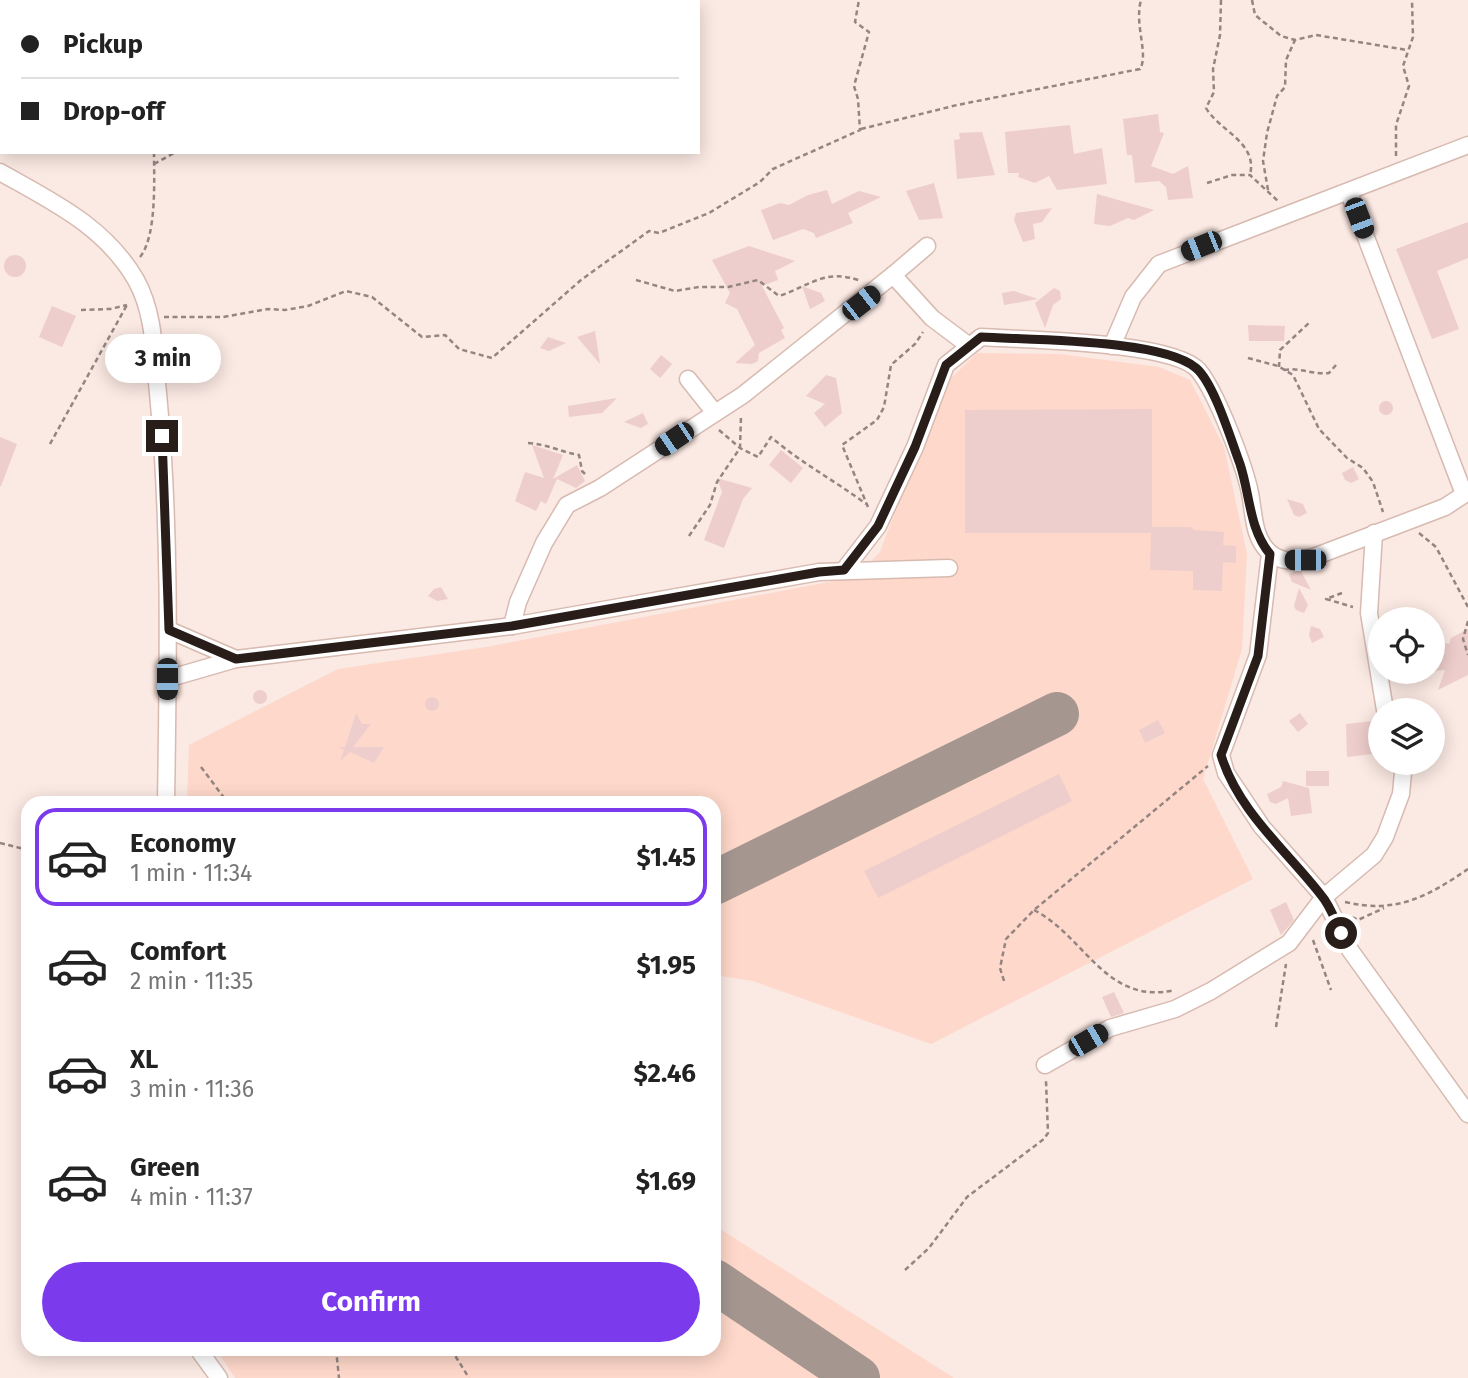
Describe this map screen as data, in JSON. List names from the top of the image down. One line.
{"page":{"banner":["Pickup","Drop-off"],"bubble":"3 min","list":[{"name":"Economy","note":"1 min · 11:34","value":"$1.45"},{"name":"Comfort","note":"2 min · 11:35","value":"$1.95"},{"name":"XL","note":"3 min · 11:36","value":"$2.46"},{"name":"Green","note":"4 min · 11:37","value":"$1.69"}],"buttons":"Confirm"}}
